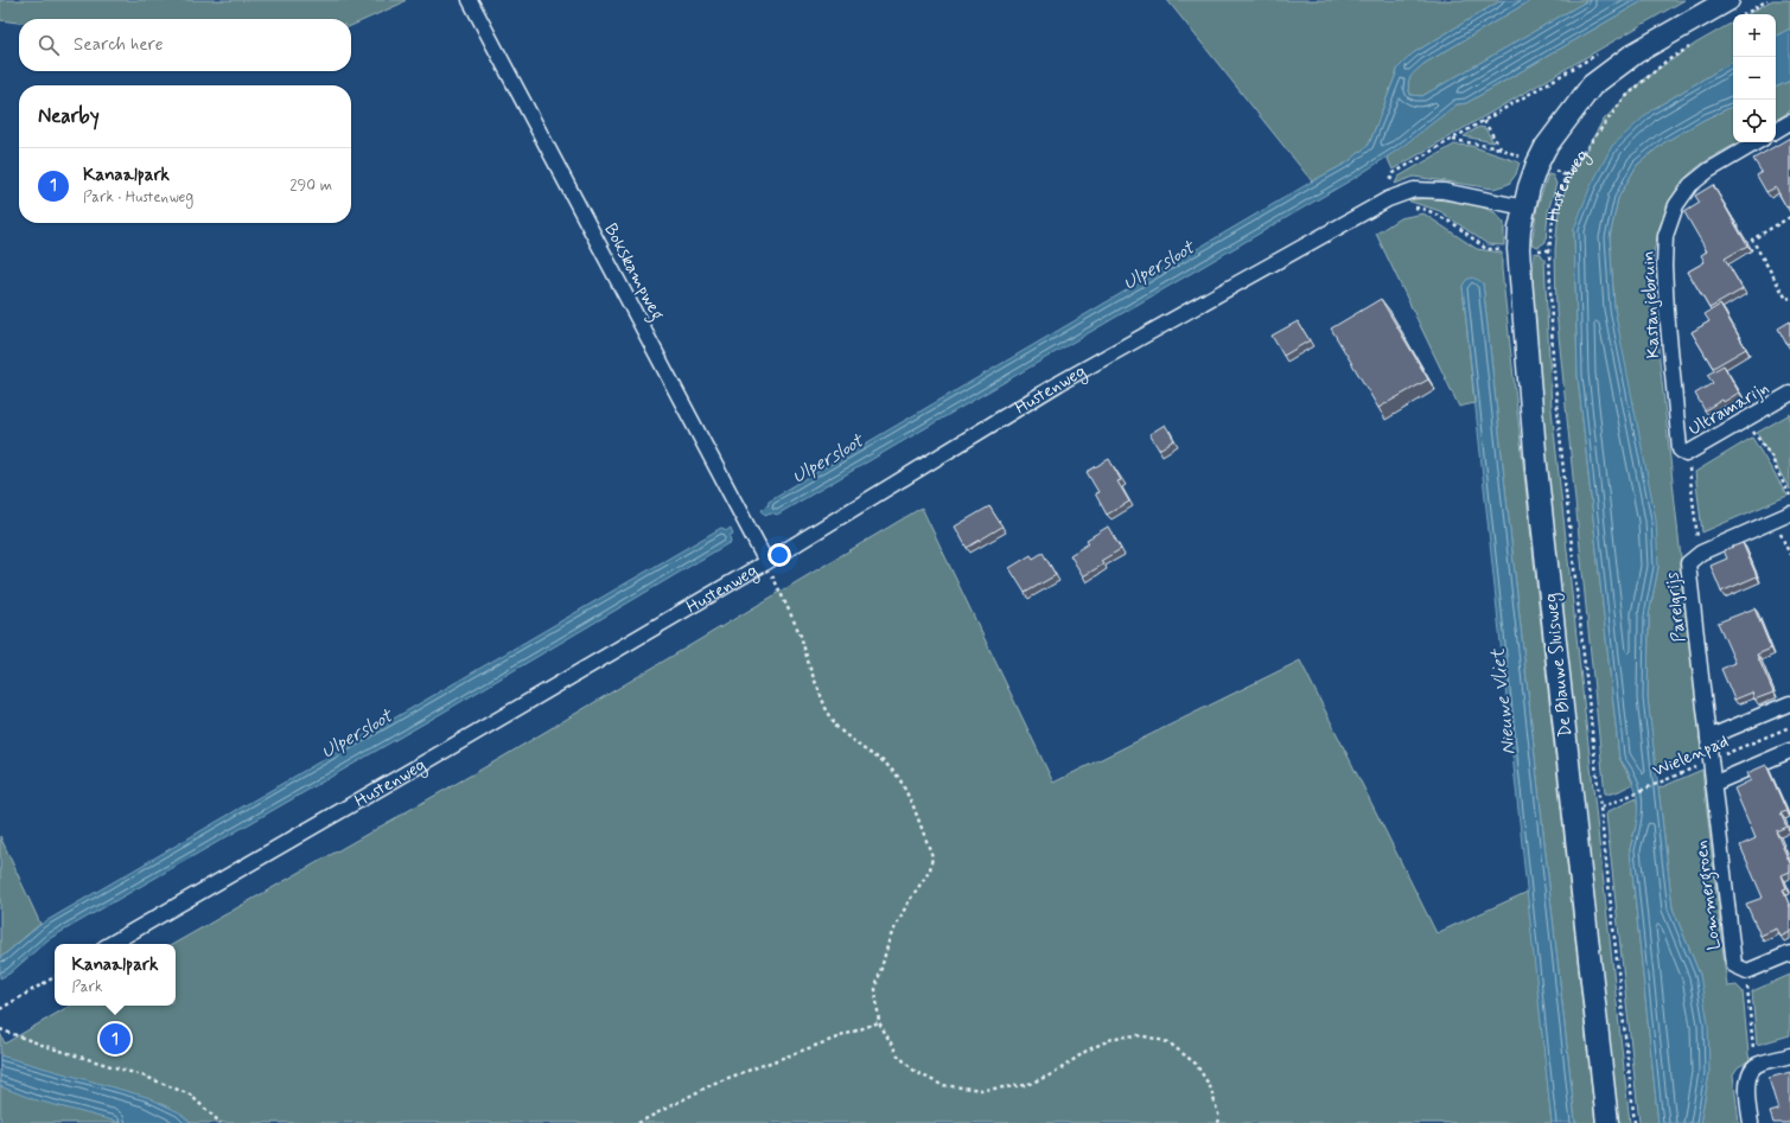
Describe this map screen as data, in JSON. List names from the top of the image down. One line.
{"streets":{"main road":["Hustenweg","De Blauwe Sluisweg"],"street":["Bokskampweg","Kastanjebruin","Ultramarijn","Parelgrijs","Lommergroen"],"path":["Wielenpad"]},"crossings":[["Hustenweg","Bokskampweg"],["Hustenweg","De Blauwe Sluisweg"],["Kastanjebruin","Ultramarijn"],["Parelgrijs","Wielenpad"],["Parelgrijs","Lommergroen"],["De Blauwe Sluisweg","Wielenpad"],["Wielenpad","Lommergroen"]],"water":["Ulpersloot","Nieuwe Vliet"],"page":{"map_buttons":["+","−"],"search":"Search here","heading":"Nearby","list":[{"mark":"1","name":"Kanaalpark","note":"Park · Hustenweg","value":"290 m"}],"popup":["Kanaalpark","Park"],"pins":"1"}}
